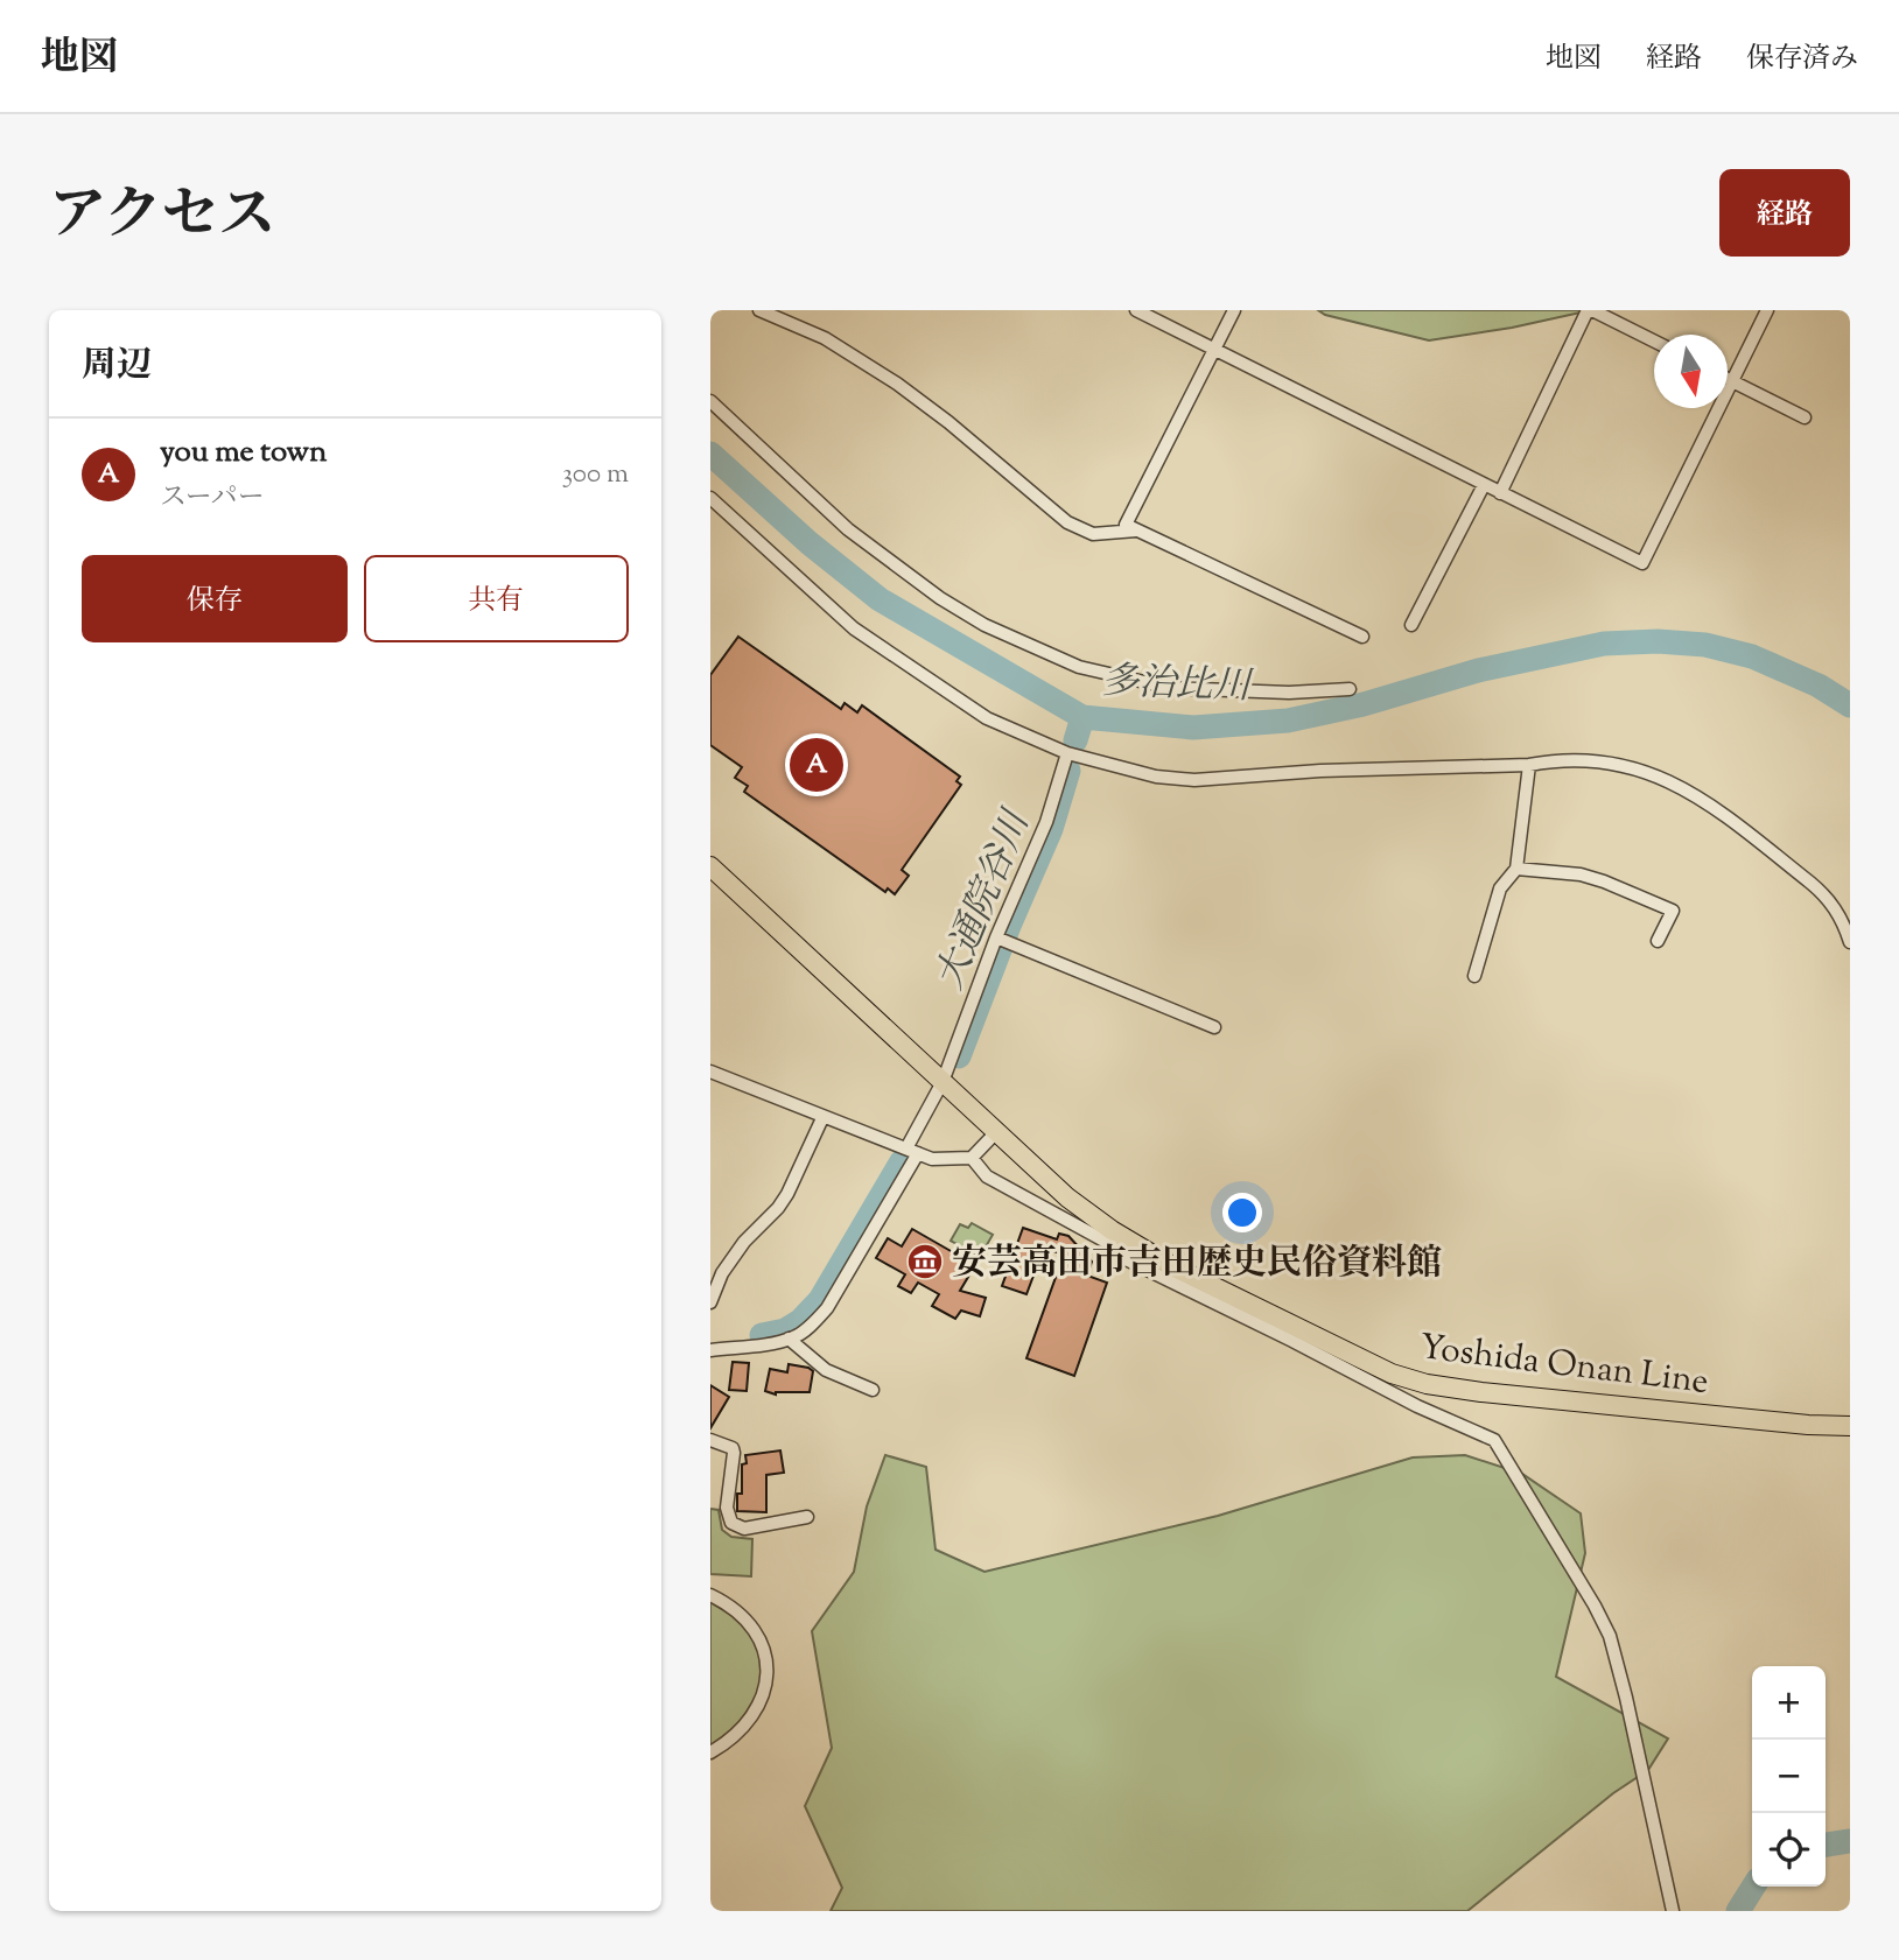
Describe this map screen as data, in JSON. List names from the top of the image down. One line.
{"streets":{"main road":["Yoshida Onan Line"]},"water":["多治比川","大通院谷川"],"places":{"museum":["安芸高田市吉田歴史民俗資料館"]},"north":"bottom","page":{"header":"地図","nav":["地図","経路","保存済み"],"title":"アクセス","buttons":["経路",["保存","共有"]],"heading":"周辺","list":[{"mark":"A","name":"you me town","note":"スーパー","value":"300 m"}],"pins":"A","map_buttons":["+","−"]}}
